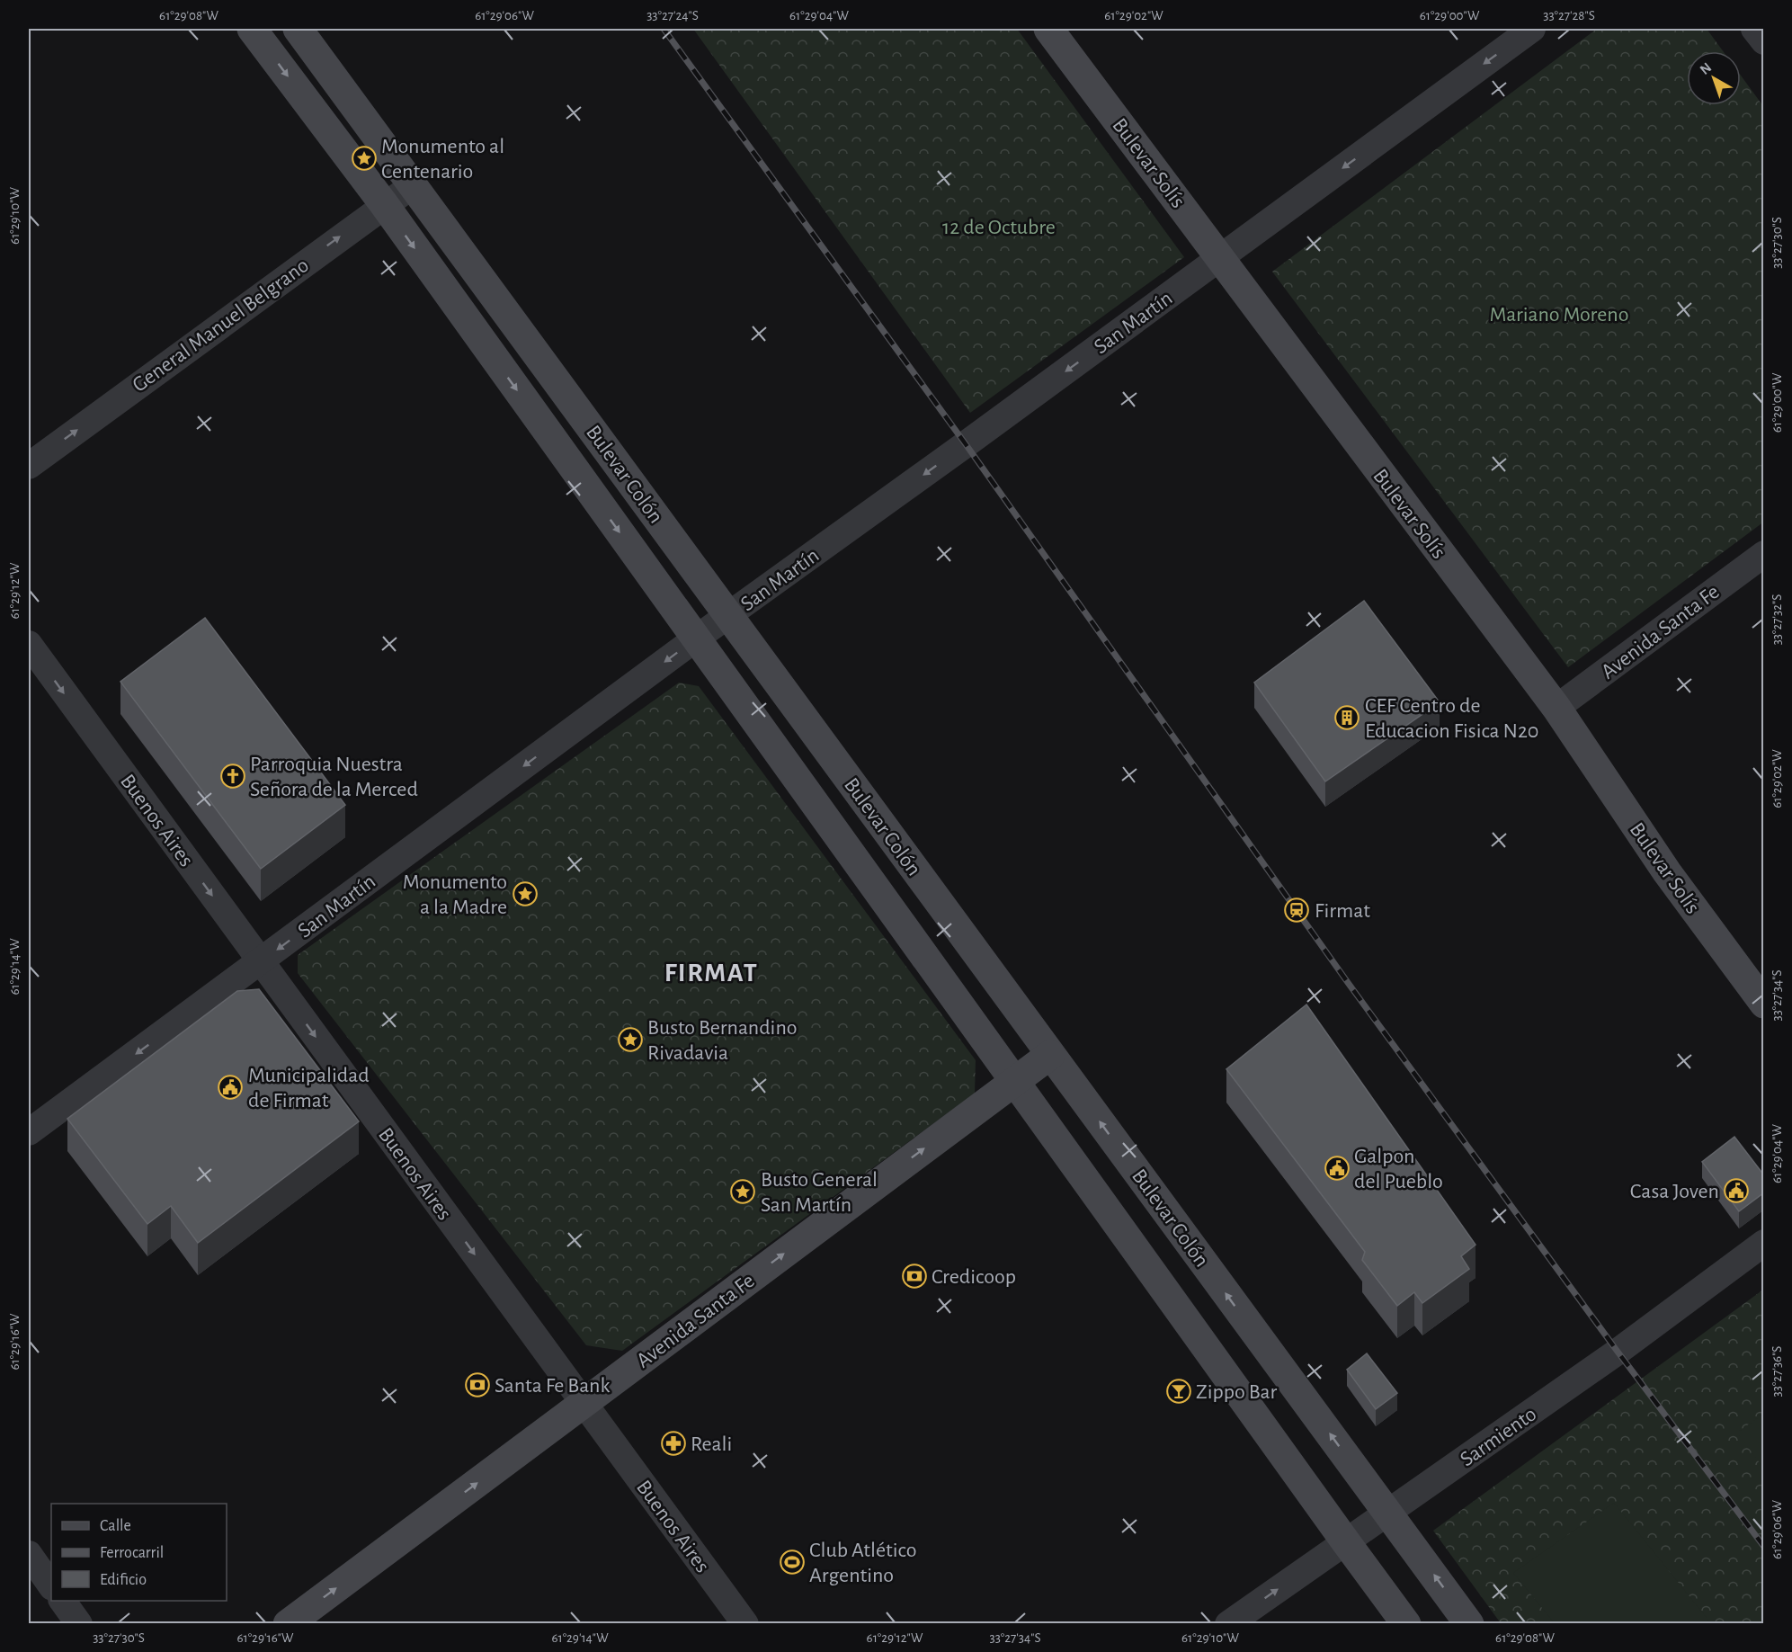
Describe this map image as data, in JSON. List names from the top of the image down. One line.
{"streets":{"main road":["Bulevar Solís","Bulevar Colón","Avenida Santa Fe"],"street":["San Martín","General Manuel Belgrano","Buenos Aires","Sarmiento"]},"crossings":[["Bulevar Solís","San Martín"],["Bulevar Solís","Avenida Santa Fe"],["San Martín","Bulevar Colón"],["San Martín","Buenos Aires"],["General Manuel Belgrano","Bulevar Colón"],["Bulevar Colón","Avenida Santa Fe"],["Bulevar Colón","Sarmiento"],["Avenida Santa Fe","Buenos Aires"]],"one_way":["San Martín","General Manuel Belgrano","Avenida Santa Fe","Buenos Aires"],"districts":["FIRMAT"],"parks":["12 de Octubre","Mariano Moreno"],"places":{"place":["Monumento al Centenario","Monumento a la Madre","Busto Bernandino Rivadavia","Busto General San Martín"],"building":["CEF Centro de Educacion Fisica N20"],"church":["Parroquia Nuestra Señora de la Merced"],"station":["Firmat"],"public building":["Municipalidad de Firmat","Galpon del Pueblo","Casa Joven"],"bank":["Credicoop","Santa Fe Bank"],"bar":["Zippo Bar"],"pharmacy":["Reali"],"sports":["Club Atlético Argentino"]},"legend":["Calle","Ferrocarril","Edificio"],"north":"top left","coordinates":["61°29'08\"W","61°29'06\"W","33°27'24\"S","61°29'04\"W","61°29'02\"W","61°29'00\"W","33°27'28\"S","61°29'10\"W","33°27'30\"S","61°29'12\"W","33°27'32\"S","61°29'14\"W","33°27'34\"S","61°29'16\"W","33°27'36\"S"]}
